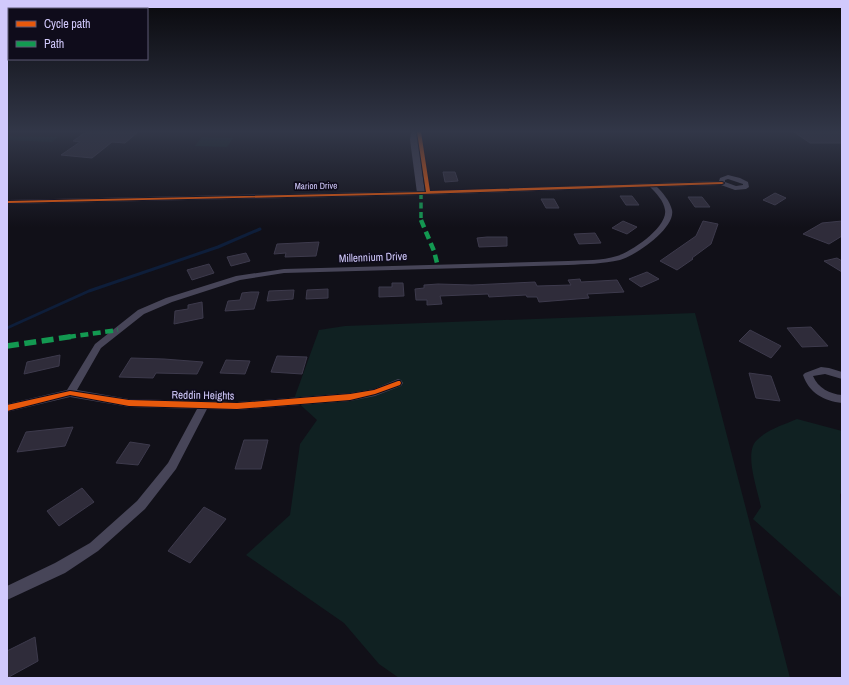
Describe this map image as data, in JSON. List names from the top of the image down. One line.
{"streets":{"street":["Marion Drive","Millennium Drive","Reddin Heights"]},"crossings":[["Marion Drive","Millennium Drive"],["Millennium Drive","Reddin Heights"]],"legend":["Cycle path","Path"]}
